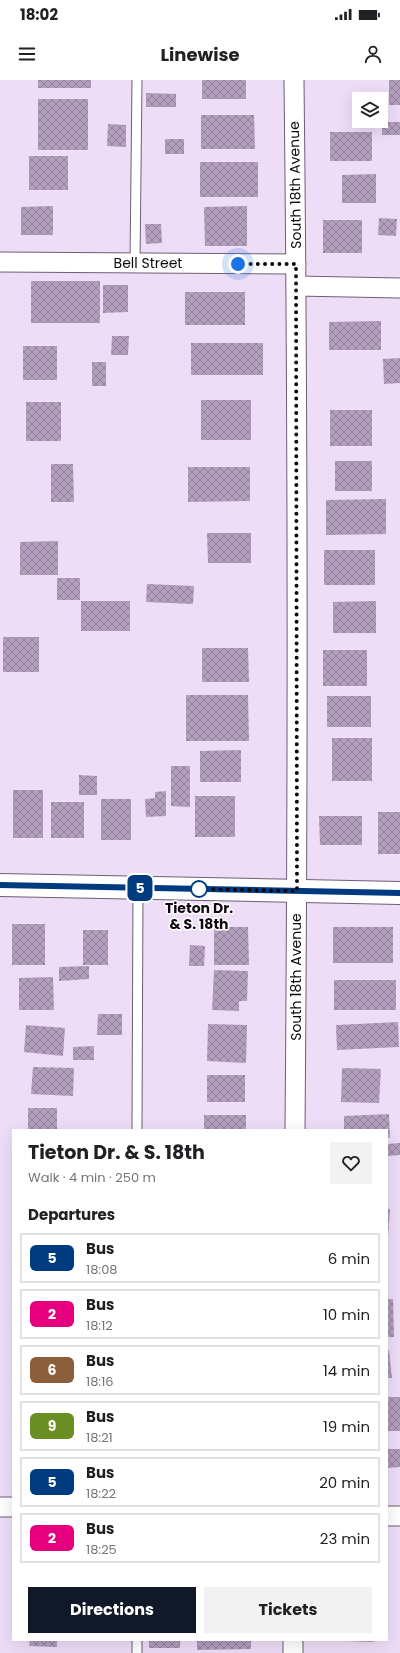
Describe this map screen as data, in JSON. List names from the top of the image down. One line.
{"streets":{"street":["South 18th Avenue","Bell Street"]},"crossings":[["South 18th Avenue","Bell Street"]],"places":["Tieton Dr. & S. 18th"],"lines":["bus line 5"],"page":{"status":"18:02","header":"Linewise","on_map":"5","heading":[["Tieton Dr. & S. 18th","Walk · 4 min · 250 m"],"Departures"],"list":[{"mark":"5","name":"Bus","note":"18:08","value":"6 min"},{"mark":"2","name":"Bus","note":"18:12","value":"10 min"},{"mark":"6","name":"Bus","note":"18:16","value":"14 min"},{"mark":"9","name":"Bus","note":"18:21","value":"19 min"},{"mark":"5","name":"Bus","note":"18:22","value":"20 min"},{"mark":"2","name":"Bus","note":"18:25","value":"23 min"}],"buttons":["Directions","Tickets"]}}
